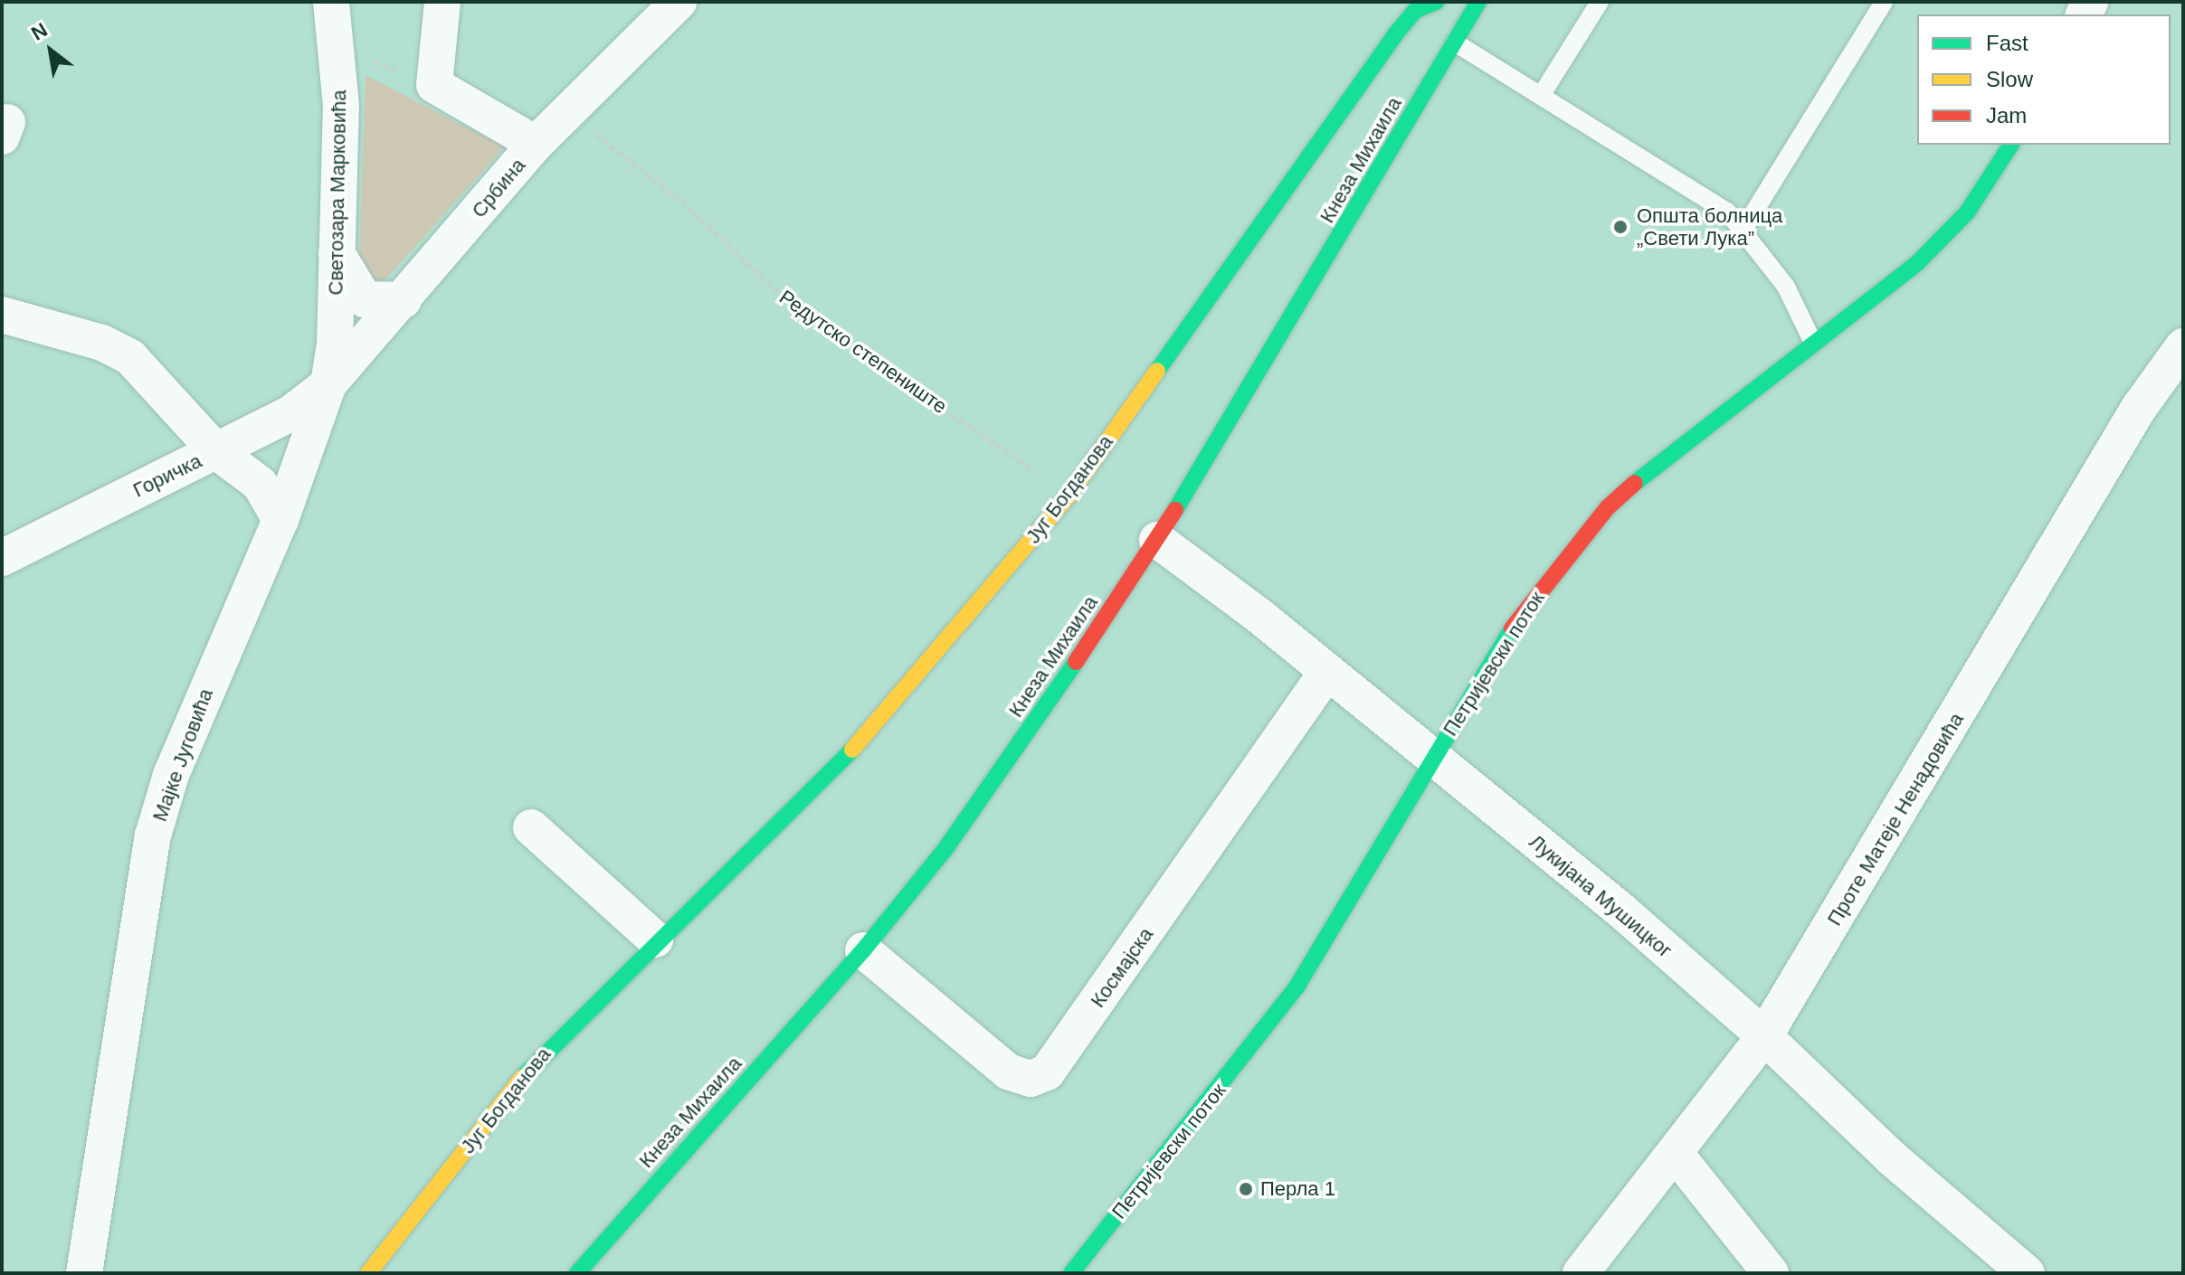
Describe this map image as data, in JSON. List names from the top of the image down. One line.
{"streets":{"street":["Кнеза Михаила","Србина","Светозара Марковића","Горичка","Југ Богданова","Петријевски поток","Мајке Југовића","Проте Матеје Ненадовића","Лукијана Мушицког","Космајска"],"path":["Редутско степениште"]},"crossings":[["Кнеза Михаила","Лукијана Мушицког"],["Кнеза Михаила","Космајска"],["Србина","Светозара Марковића"],["Србина","Редутско степениште"],["Србина","Горичка"],["Србина","Мајке Југовића"],["Светозара Марковића","Горичка"],["Светозара Марковића","Мајке Југовића"],["Редутско степениште","Југ Богданова"],["Горичка","Мајке Југовића"],["Петријевски поток","Лукијана Мушицког"],["Проте Матеје Ненадовића","Лукијана Мушицког"],["Лукијана Мушицког","Космајска"]],"places":["Општа болница „Свети Лука”","Перла 1"],"legend":["Fast","Slow","Jam"],"north":"top left"}
